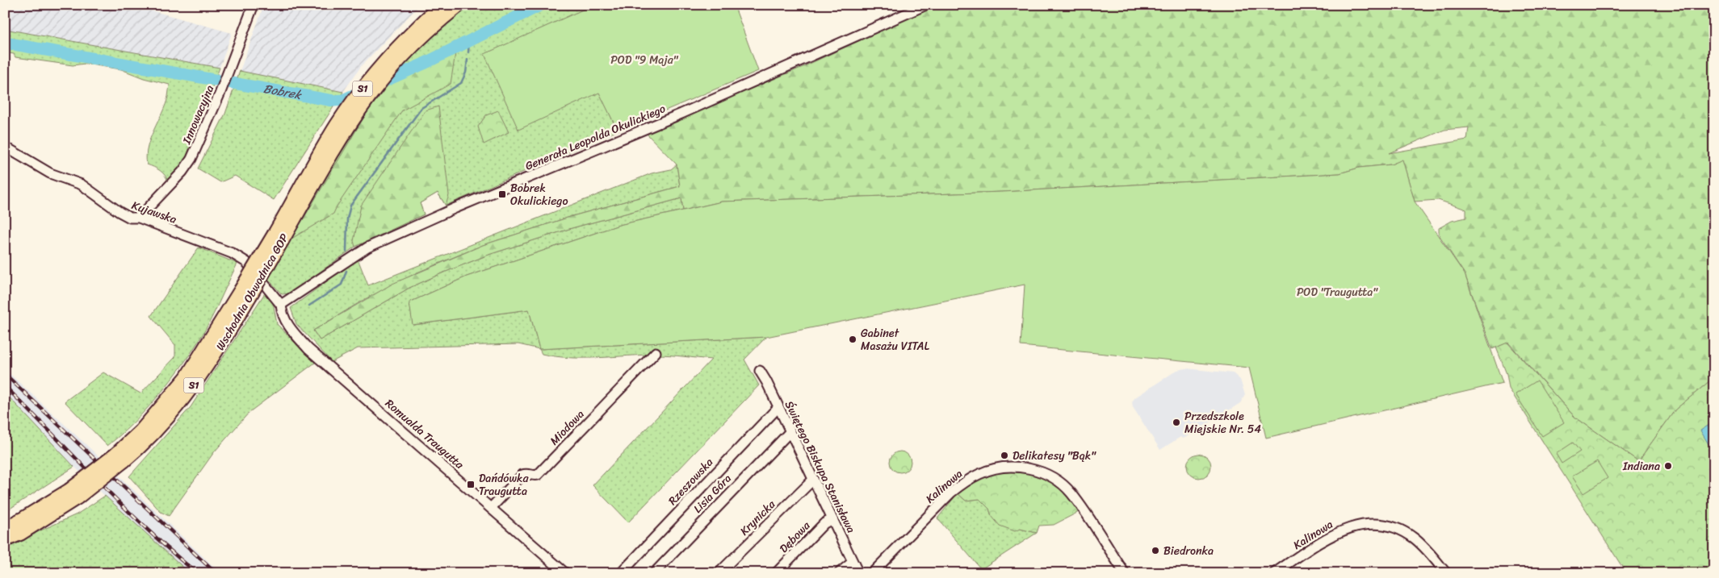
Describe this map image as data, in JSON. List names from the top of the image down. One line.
{"streets":{"highway":["S1","Wschodnia Obwodnica GOP"],"street":["Innowacyjna","Generała Leopolda Okulickiego","Kujawska","Miodowa","Romualda Traugutta","Świętego Biskupa Stanisława","Rzeszowska","Kalinowa","Lisia Góra","Krynicka","Dębowa"]},"crossings":[["Innowacyjna","Kujawska"],["Generała Leopolda Okulickiego","Kujawska"],["Generała Leopolda Okulickiego","Romualda Traugutta"],["Kujawska","Romualda Traugutta"],["Miodowa","Romualda Traugutta"],["Świętego Biskupa Stanisława","Rzeszowska"],["Świętego Biskupa Stanisława","Lisia Góra"],["Świętego Biskupa Stanisława","Krynicka"],["Świętego Biskupa Stanisława","Dębowa"]],"water":["Bobrek"],"parks":["POD \"9 Maja\"","POD \"Traugutta\""],"places":{"transit":["Bobrek Okulickiego","Dańdówka Traugutta"],"other":["Gabinet Masażu VITAL","Przedszkole Miejskie Nr. 54","Delikatesy \"Bąk\"","Indiana","Biedronka"]}}
